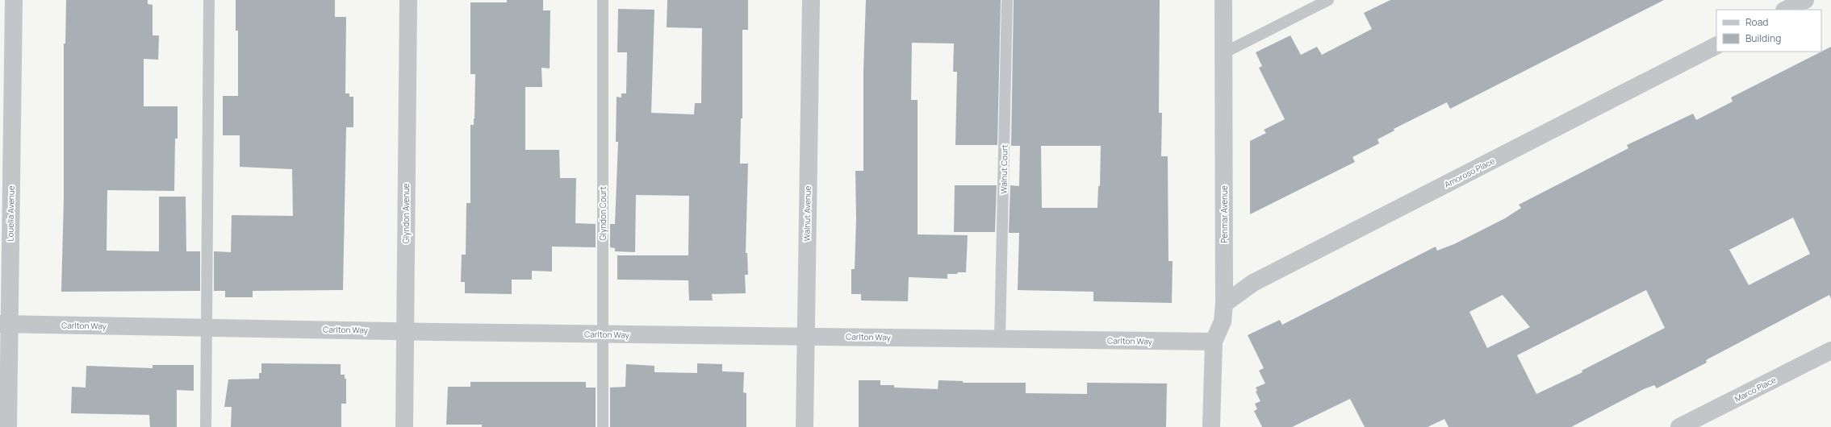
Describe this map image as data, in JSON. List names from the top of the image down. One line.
{"streets":{"street":["Amoroso Place","Louella Avenue","Glyndon Avenue","Walnut Avenue","Penmar Avenue","Carlton Way","Marco Place"],"lane":["Walnut Court","Glyndon Court"]},"crossings":[["Walnut Court","Carlton Way"],["Amoroso Place","Penmar Avenue"],["Louella Avenue","Carlton Way"],["Glyndon Avenue","Carlton Way"],["Glyndon Court","Carlton Way"],["Walnut Avenue","Carlton Way"],["Penmar Avenue","Carlton Way"]],"legend":["Road","Building"]}
